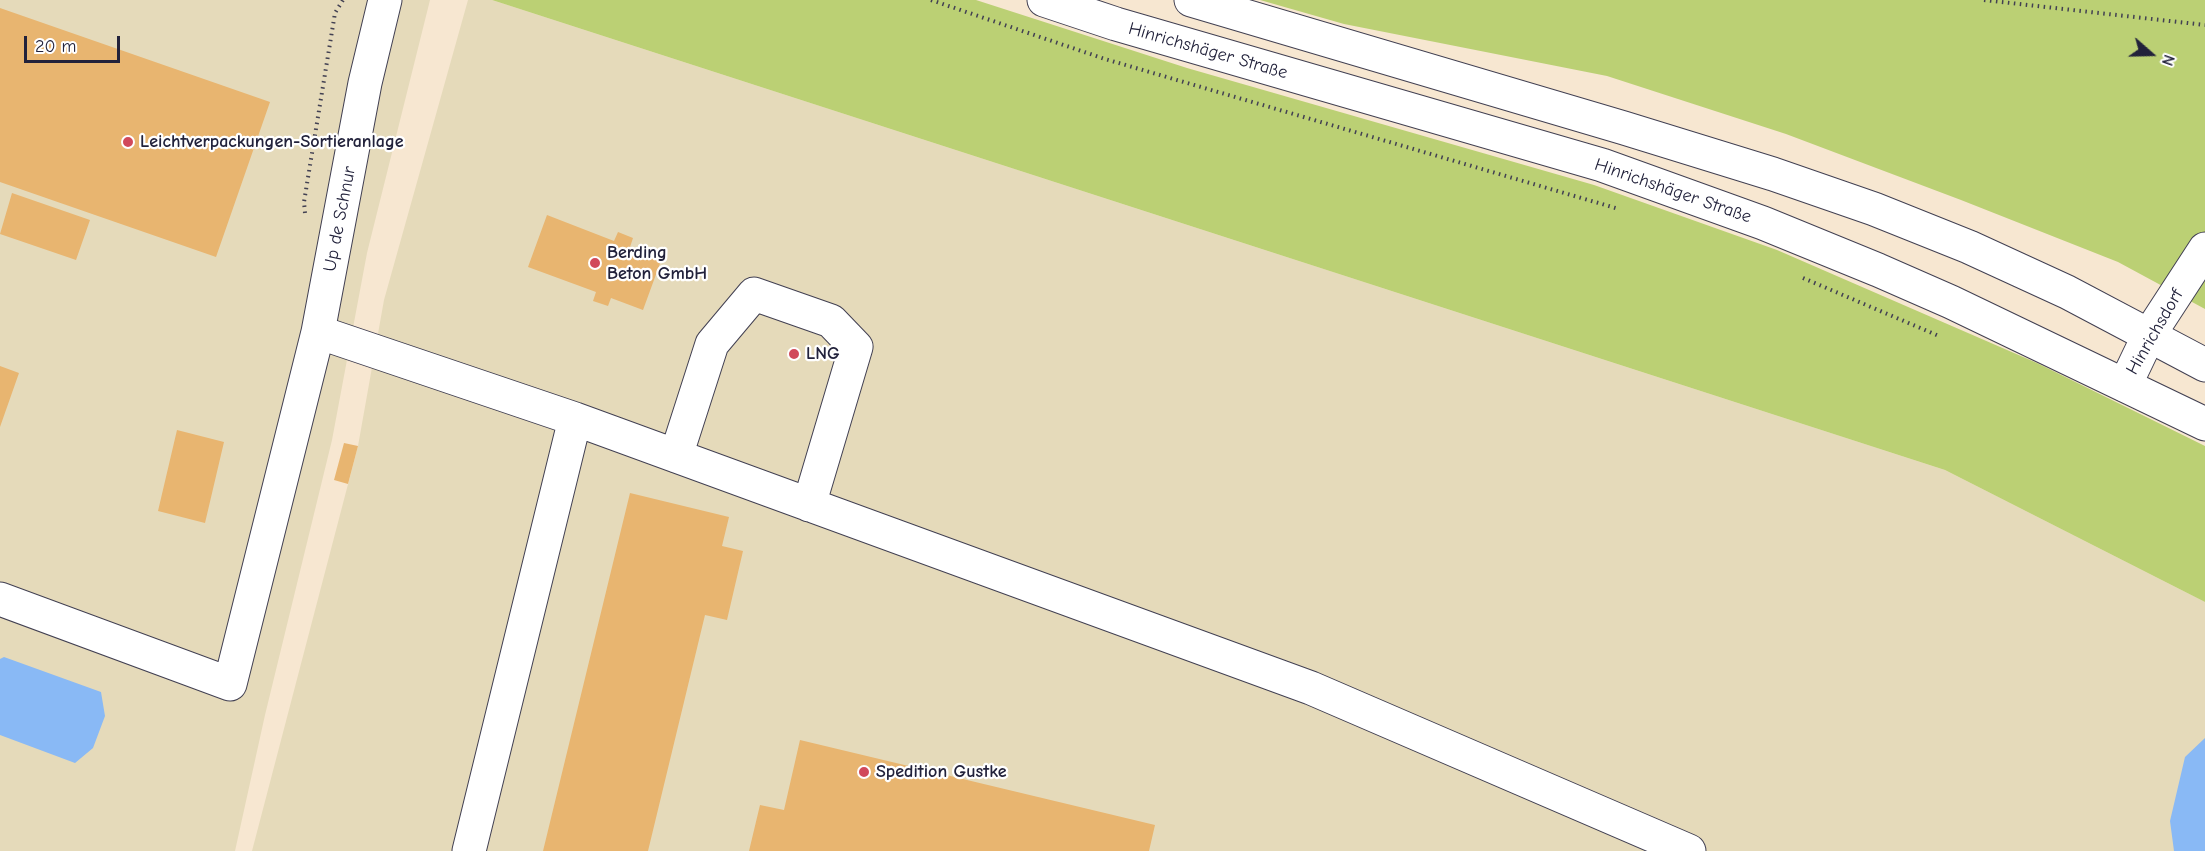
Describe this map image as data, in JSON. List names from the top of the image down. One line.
{"streets":{"main road":["Hinrichshäger Straße","Up de Schnur","Hinrichsdorf"]},"crossings":[["Hinrichshäger Straße","Hinrichsdorf"]],"places":["Leichtverpackungen-Sortieranlage","Berding Beton GmbH","LNG","Spedition Gustke"],"scale_bar":"20 m","north":"right"}
